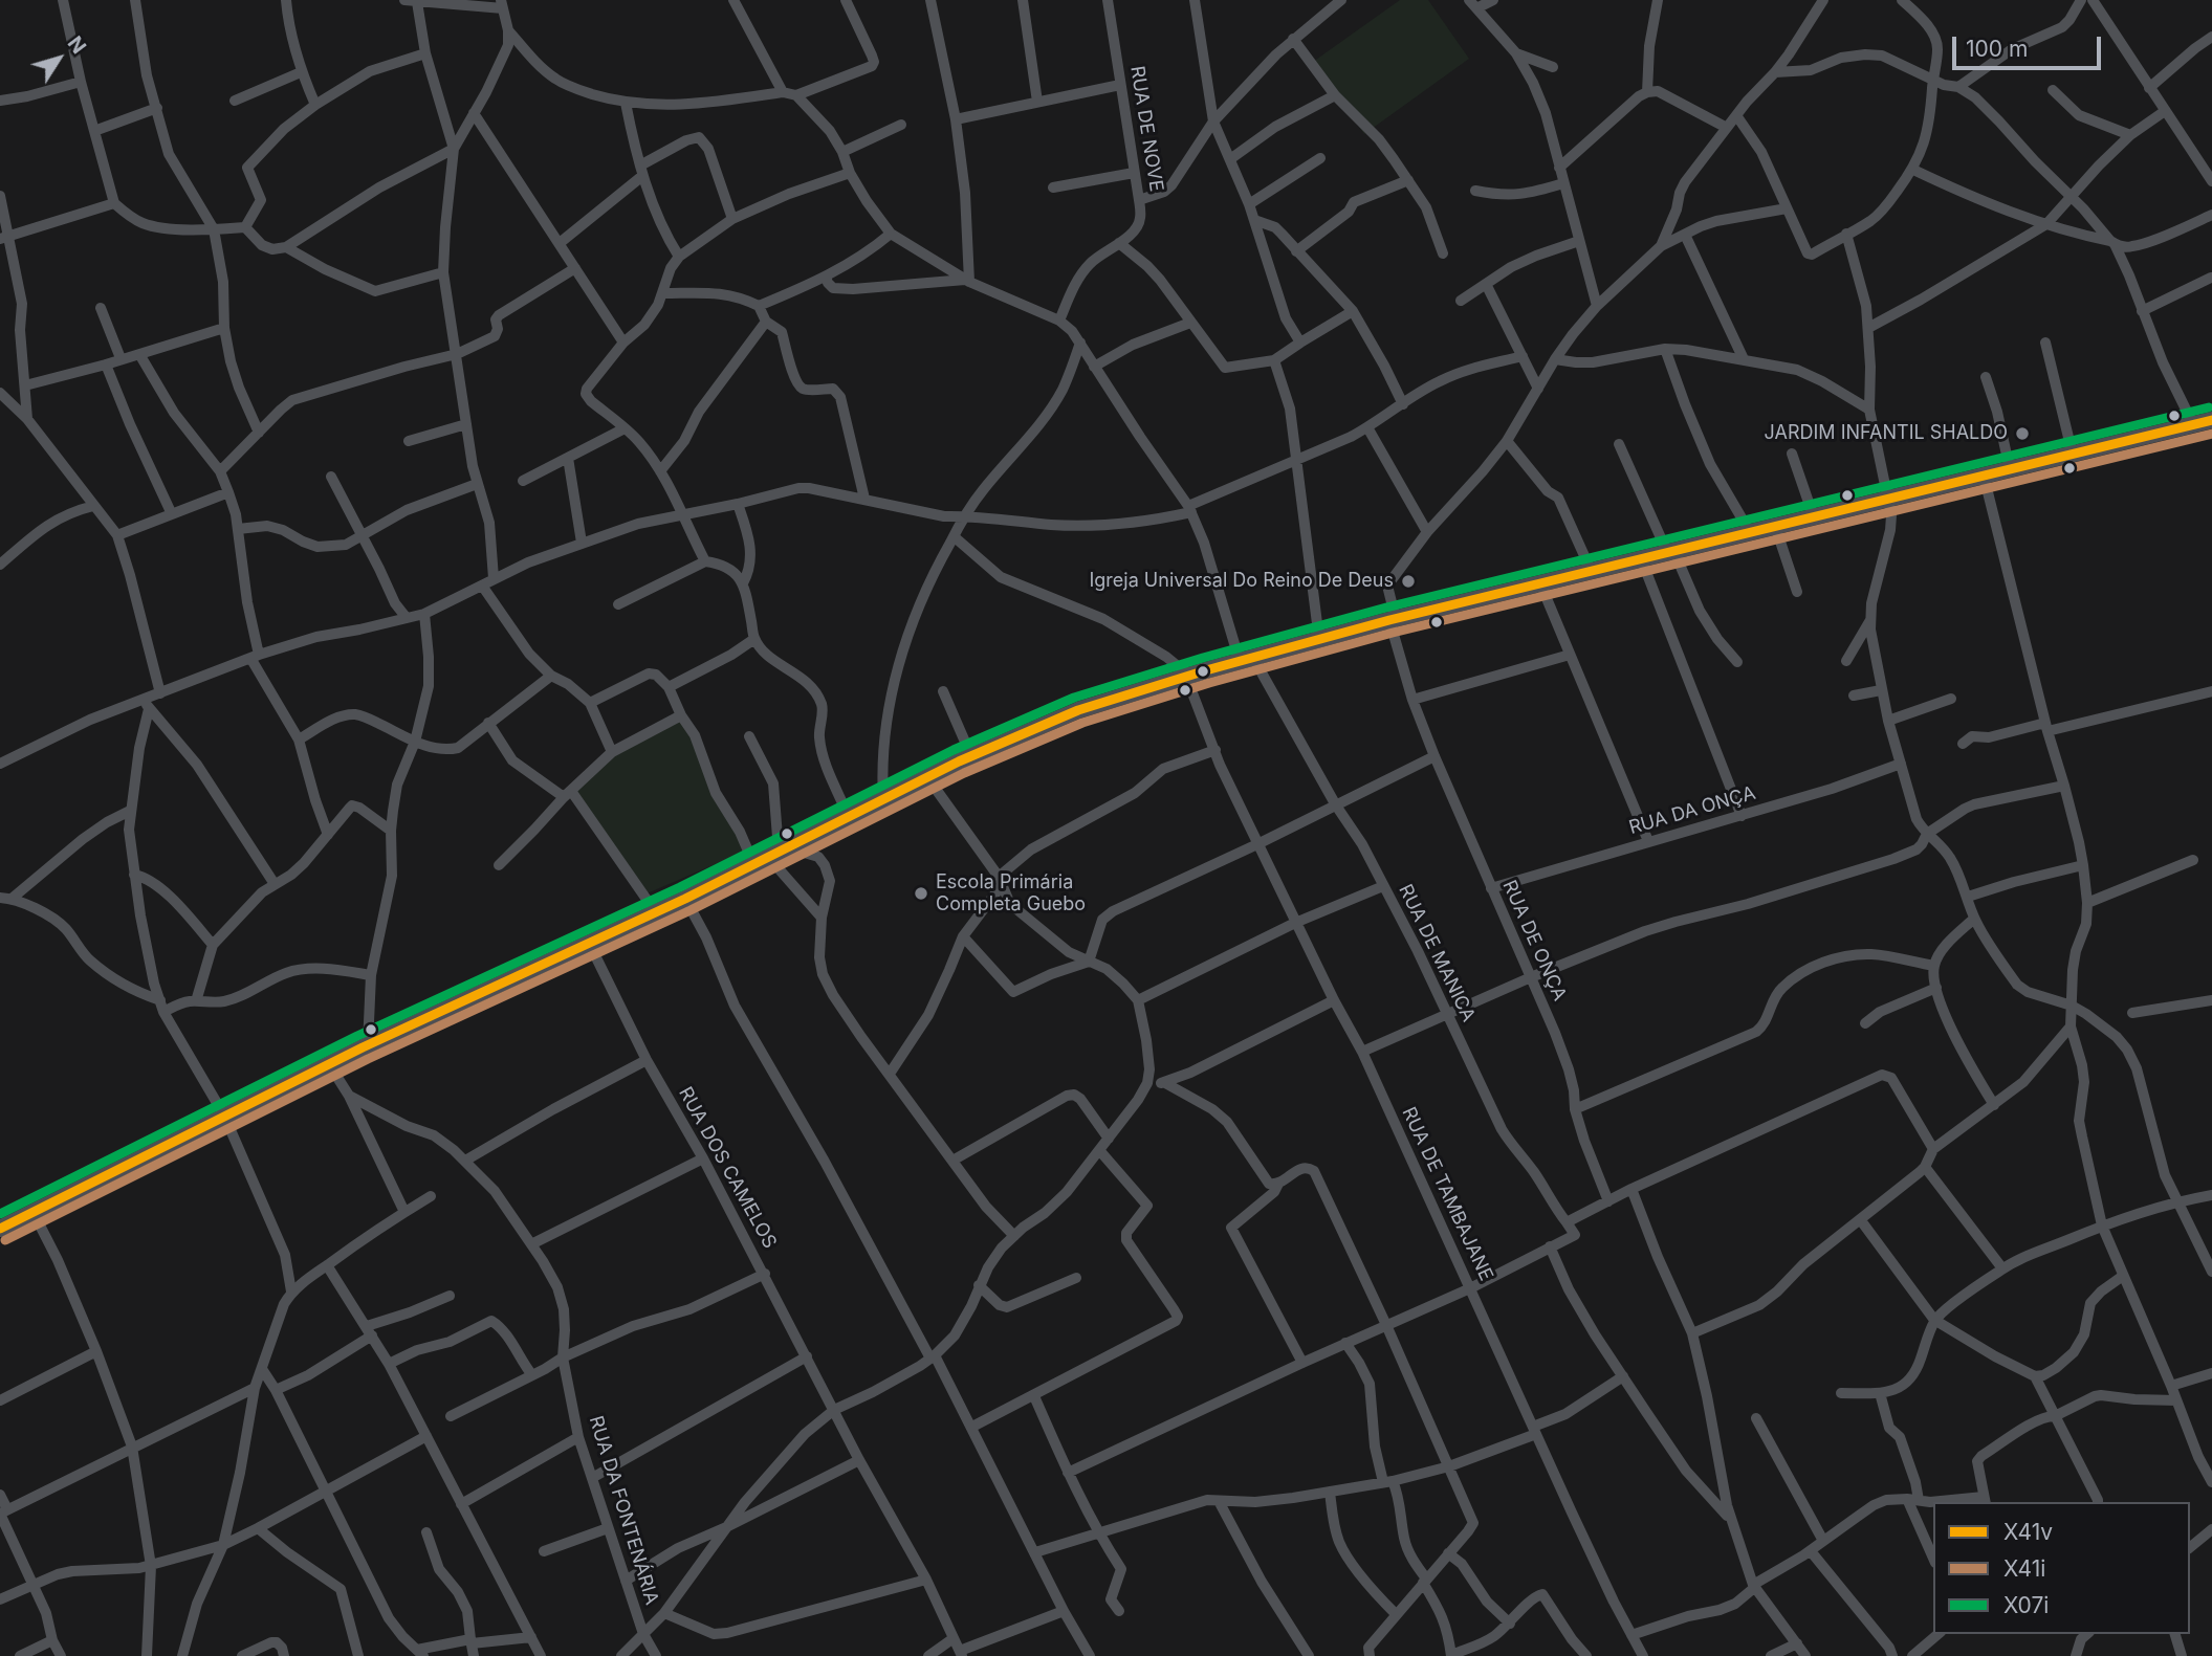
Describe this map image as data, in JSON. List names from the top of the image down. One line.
{"streets":{"street":["RUA DE NOVE","RUA DA ONÇA","RUA DE ONÇA","RUA DE MANICA","RUA DOS CAMELOS","RUA DE TAMBAJANE","RUA DA FONTENÁRIA"]},"crossings":[["RUA DE NOVE","RUA DE MANICA"],["RUA DA ONÇA","RUA DE ONÇA"]],"places":["JARDIM INFANTIL SHALDO","Igreja Universal Do Reino De Deus","Escola Primária Completa Guebo"],"lines":["transit line X07i","transit line X41v","transit line X41i"],"legend":["X41v","X41i","X07i"],"scale_bar":"100 m","north":"top right"}
